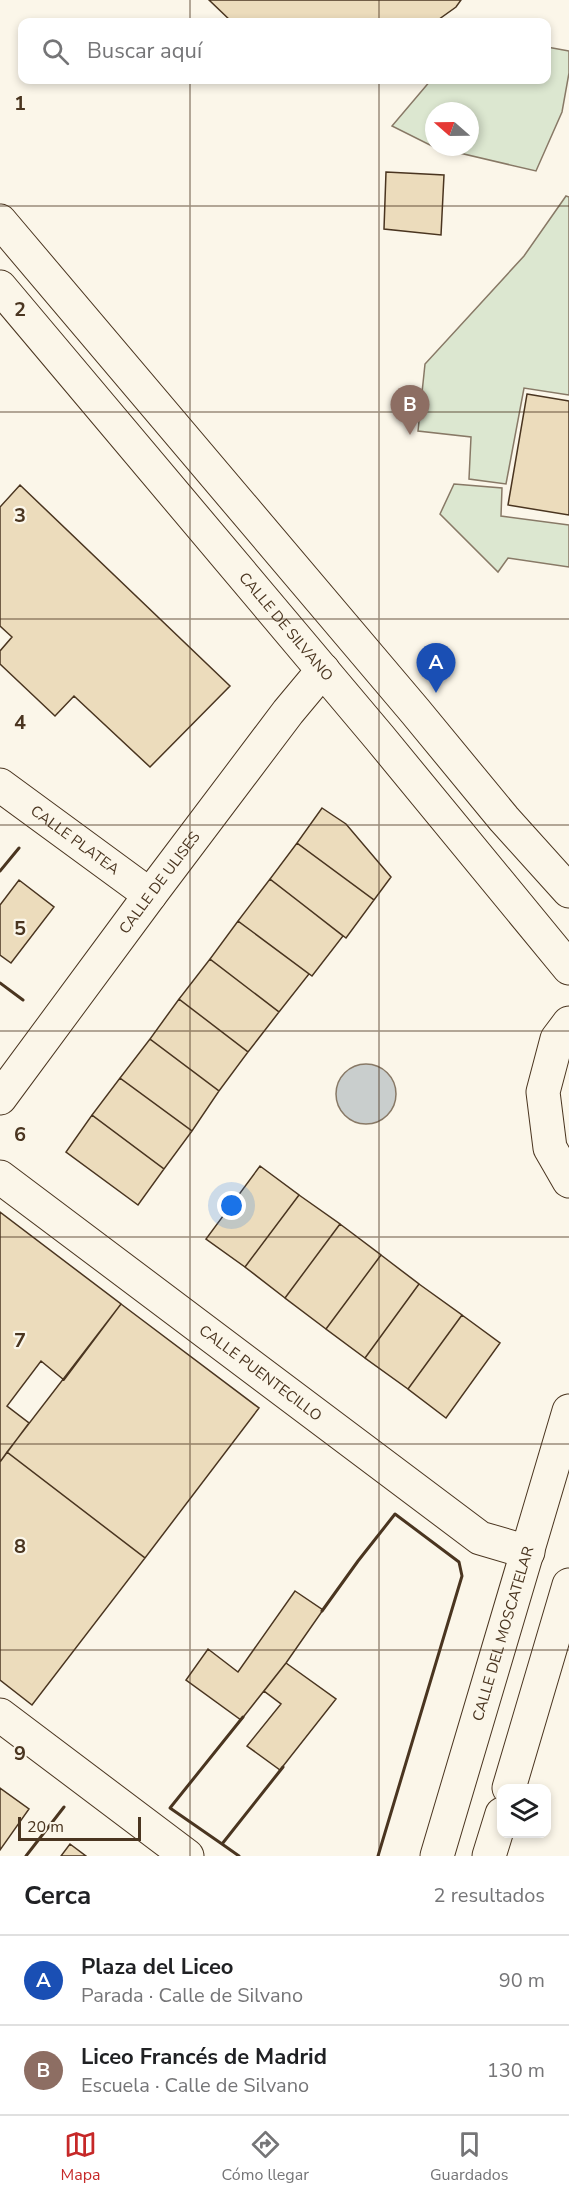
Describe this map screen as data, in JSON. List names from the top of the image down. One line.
{"streets":{"street":["CALLE DE SILVANO","CALLE PLATEA","CALLE DE ULISES","CALLE PUENTECILLO","CALLE DEL MOSCATELAR"]},"crossings":[["CALLE DE SILVANO","CALLE DE ULISES"],["CALLE PLATEA","CALLE DE ULISES"],["CALLE PUENTECILLO","CALLE DEL MOSCATELAR"]],"scale_bar":"20 m","north":"left","page":{"search":"Buscar aquí","pins":["B","A"],"scale":"20 m","heading":["Cerca","2 resultados"],"list":[{"mark":"A","name":"Plaza del Liceo","note":"Parada · Calle de Silvano","value":"90 m"},{"mark":"B","name":"Liceo Francés de Madrid","note":"Escuela · Calle de Silvano","value":"130 m"}],"nav":["Mapa","Cómo llegar","Guardados"]},"grid":{"rows":["1","2","3","4","5","6","7","8","9"]}}
